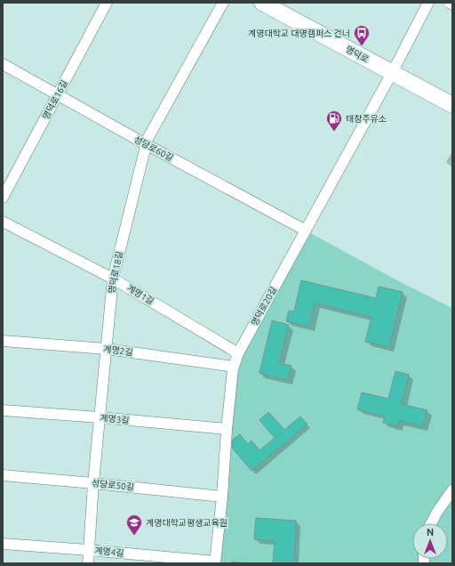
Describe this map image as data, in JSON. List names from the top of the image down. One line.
{"streets":{"main road":["명덕로"],"street":["명덕로16길","성당로60길","명덕로18길","계명1길","명덕로20길","계명2길","계명3길","성당로50길","계명4길"]},"crossings":[["명덕로","명덕로20길"],["명덕로16길","성당로60길"],["성당로60길","명덕로18길"],["성당로60길","명덕로20길"],["명덕로18길","계명1길"],["명덕로18길","계명2길"],["명덕로18길","계명3길"],["명덕로18길","성당로50길"],["명덕로18길","계명4길"],["계명1길","명덕로20길"],["명덕로20길","계명2길"],["명덕로20길","계명3길"],["명덕로20길","성당로50길"],["명덕로20길","계명4길"]],"places":{"bus stop":["계명대학교 대명캠퍼스 건너"],"fuel station":["태창주유소"],"school or university":["계명대학교평생교육원"]},"north":"top"}
